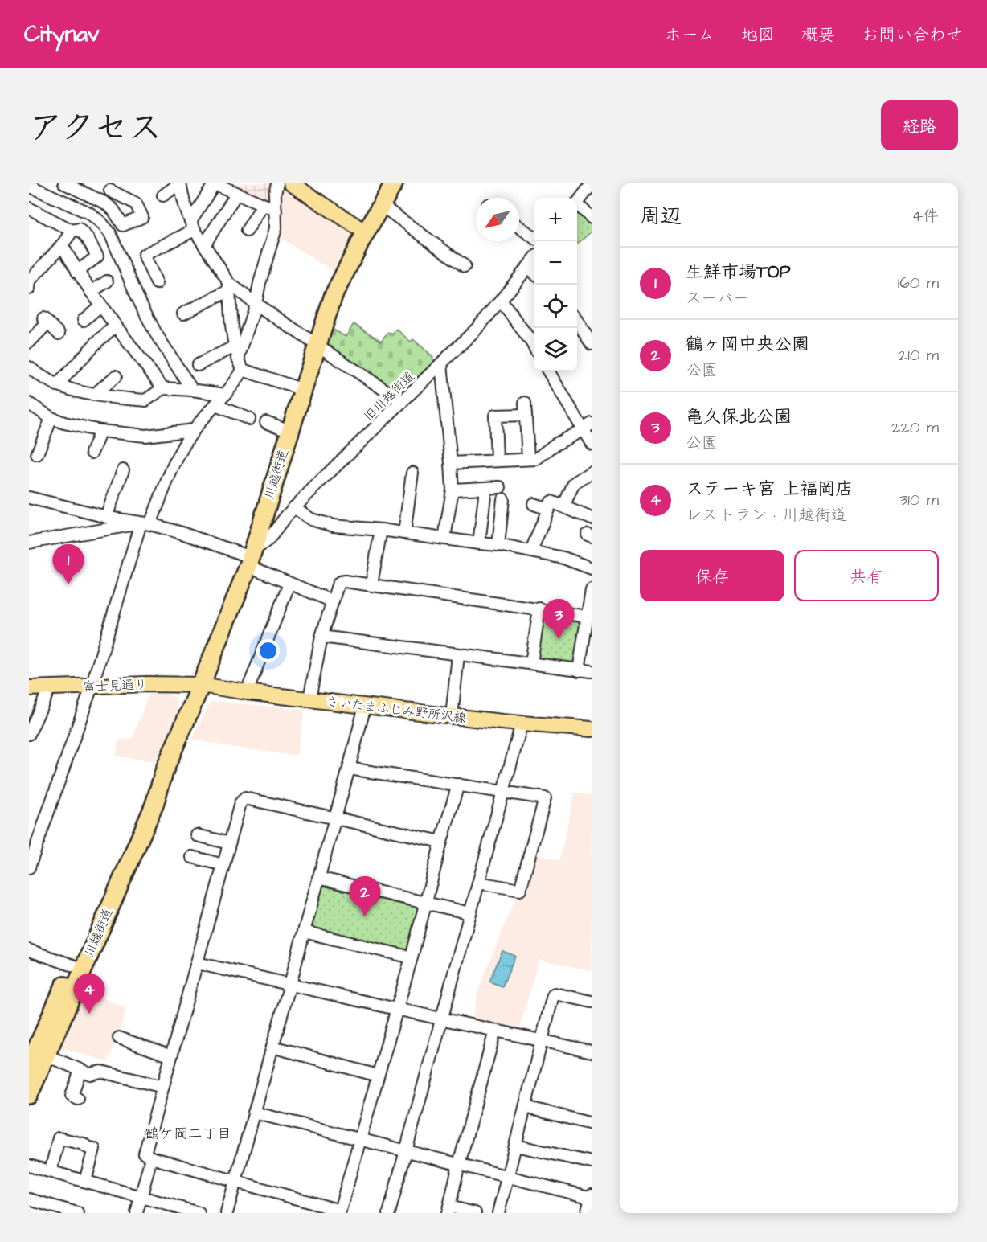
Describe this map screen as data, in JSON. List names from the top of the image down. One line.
{"streets":{"highway":["川越街道"],"main road":["富士見通り","さいたまふじみ野所沢線"],"street":["旧川越街道"]},"crossings":[["旧川越街道","川越街道"],["川越街道","富士見通り"],["川越街道","さいたまふじみ野所沢線"],["富士見通り","さいたまふじみ野所沢線"]],"districts":["鶴ケ岡二丁目"],"north":"bottom left","page":{"header":"Citynav","nav":["ホーム","地図","概要","お問い合わせ"],"title":"アクセス","buttons":["経路",["保存","共有"]],"heading":["周辺","4件"],"map_buttons":["+","−"],"list":[{"mark":"1","name":"生鮮市場TOP","note":"スーパー","value":"160 m"},{"mark":"2","name":"鶴ヶ岡中央公園","note":"公園","value":"210 m"},{"mark":"3","name":"亀久保北公園","note":"公園","value":"220 m"},{"mark":"4","name":"ステーキ宮 上福岡店","note":"レストラン · 川越街道","value":"310 m"}],"pins":["1","3","2","4"]}}
